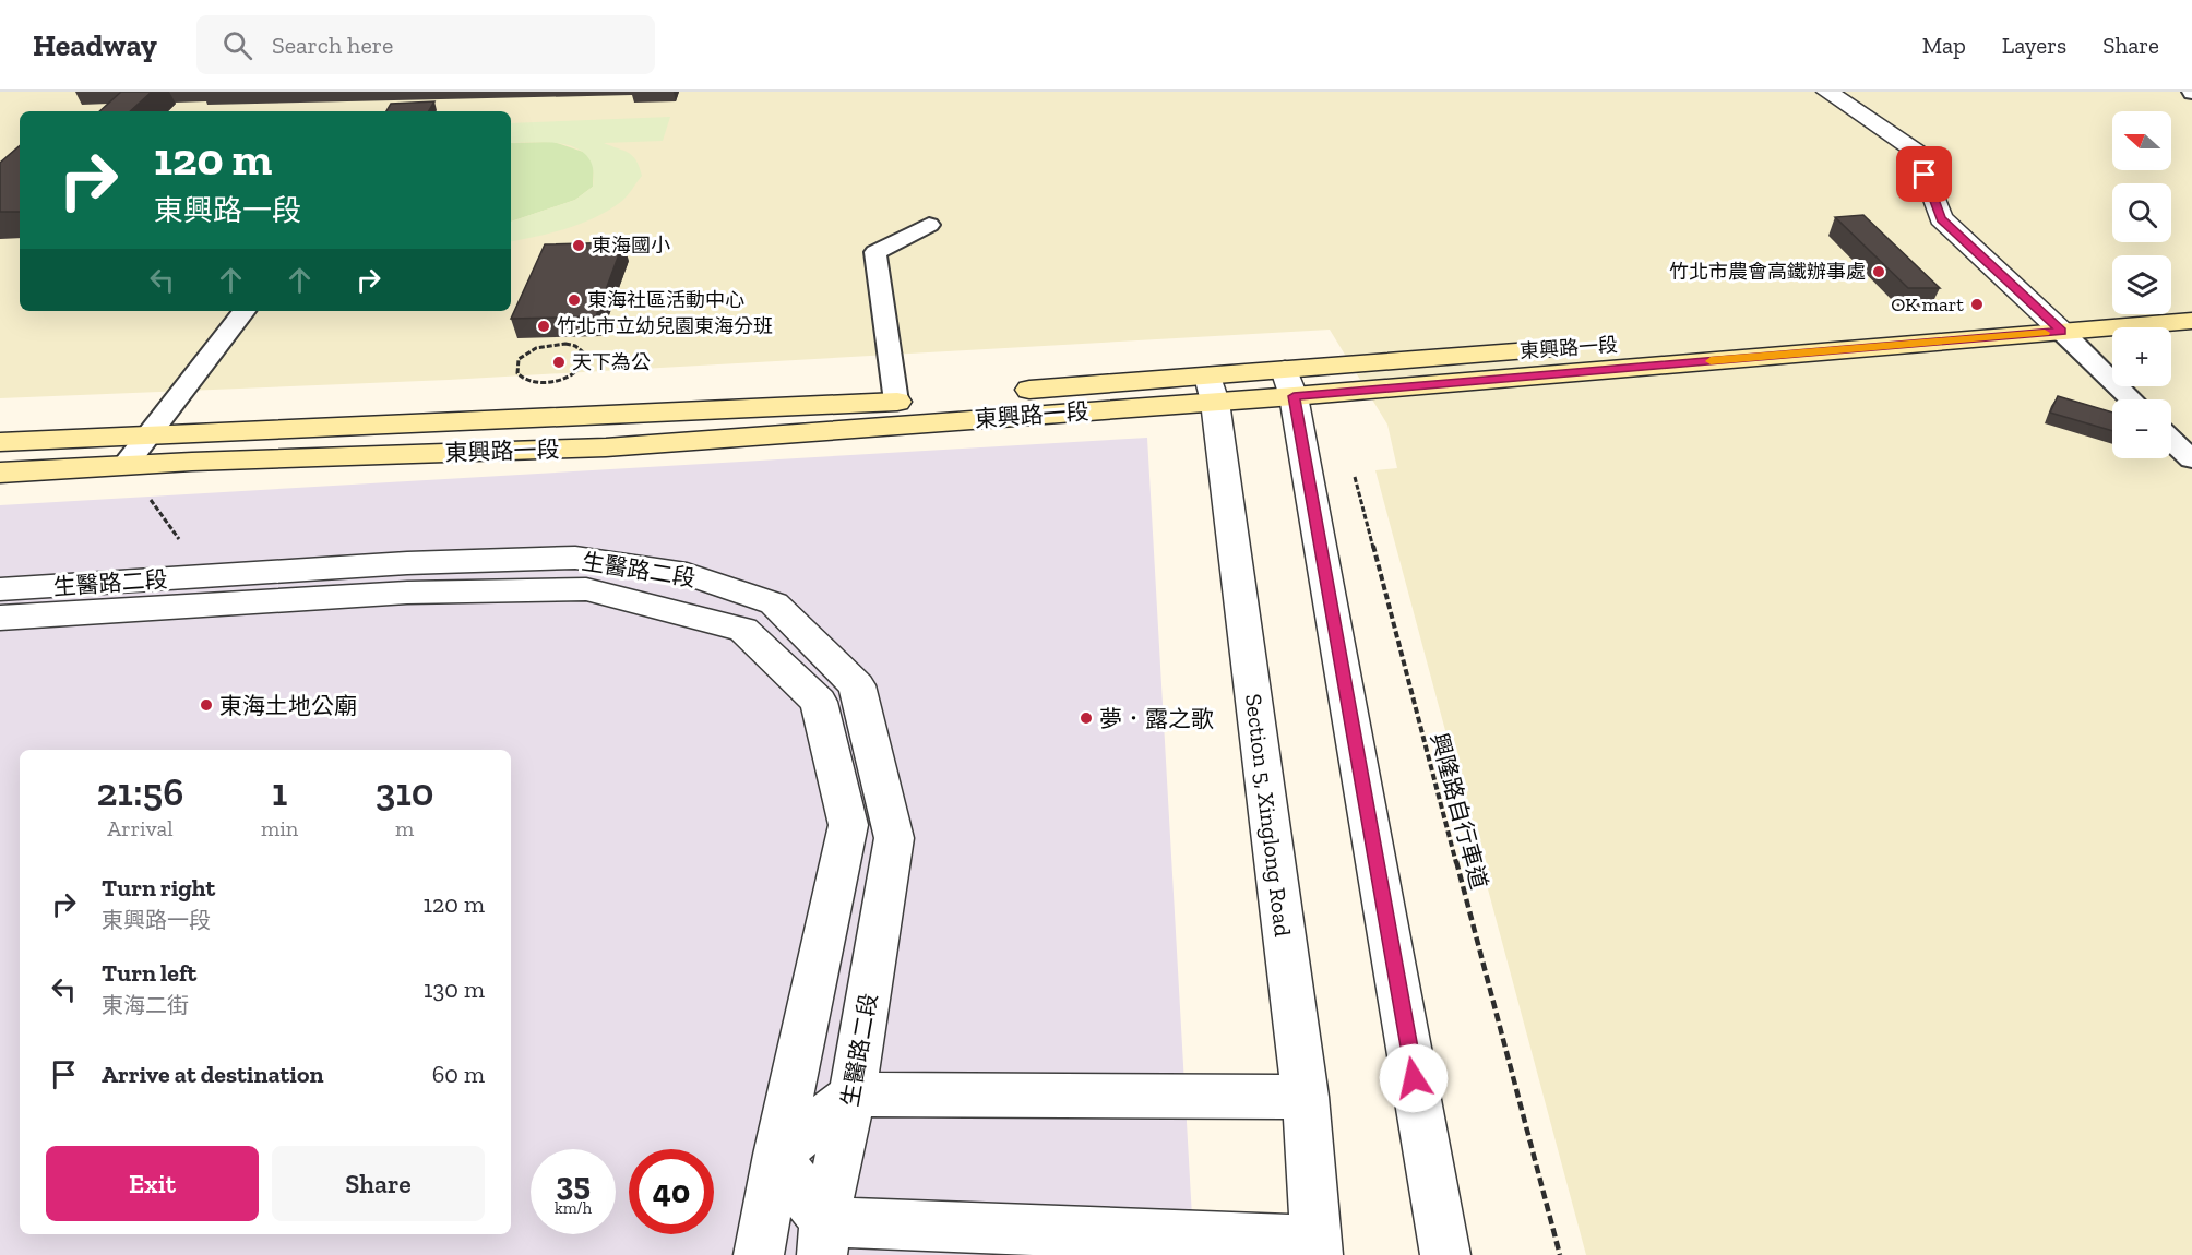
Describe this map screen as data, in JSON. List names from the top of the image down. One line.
{"streets":{"main road":["東興路一段"],"street":["生醫路二段","Section 5, Xinglong Road"],"path":["興隆路自行車道"]},"crossings":[["東興路一段","Section 5, Xinglong Road"]],"places":["東海國小","竹北市農會高鐵辦事處","東海社區活動中心","OK mart","竹北市立幼兒園東海分班","天下為公","東海土地公廟","夢．露之歌"],"north":"left","page":{"header":"Headway","search":"Search here","nav":["Map","Layers","Share"],"map_buttons":["+","−"],"turn":["120 m","東興路一段"],"eta":["21:56","Arrival","1","min","310","m"],"list":[{"name":"Turn right","note":"東興路一段","value":"120 m"},{"name":"Turn left","note":"東海二街","value":"130 m"},{"name":"Arrive at destination","value":"60 m"}],"buttons":["Exit","Share"],"speed":"35 km/h","limit":"40"}}
